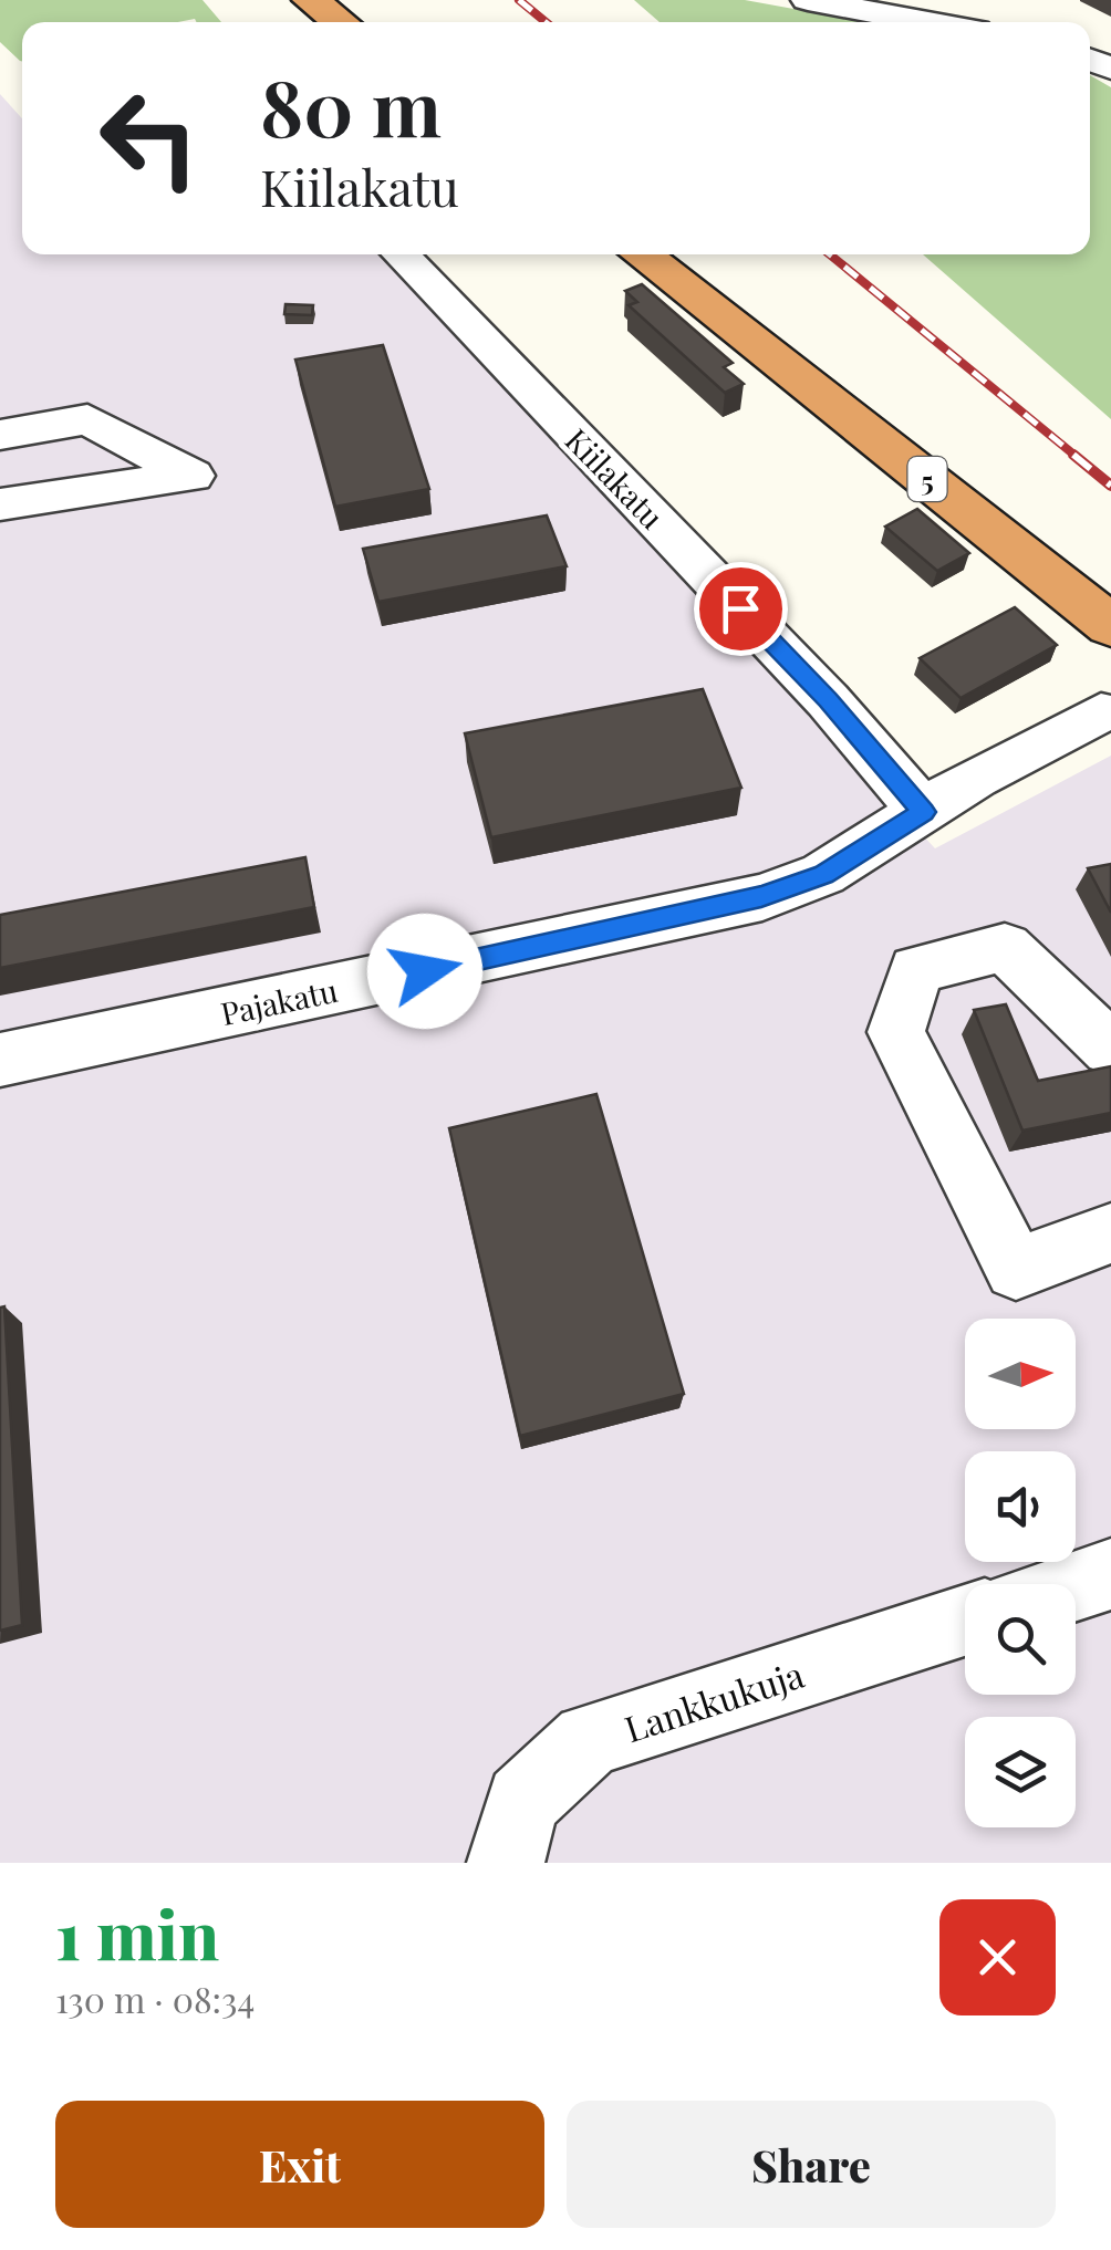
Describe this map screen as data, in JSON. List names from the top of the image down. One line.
{"streets":{"highway":["5"],"street":["Kiilakatu","Pajakatu","Lankkukuja"]},"crossings":[["Kiilakatu","Pajakatu"]],"north":"right","page":{"turn":["80 m","Kiilakatu"],"heading":["1 min","130 m · 08:34"],"buttons":["Exit","Share"]}}
